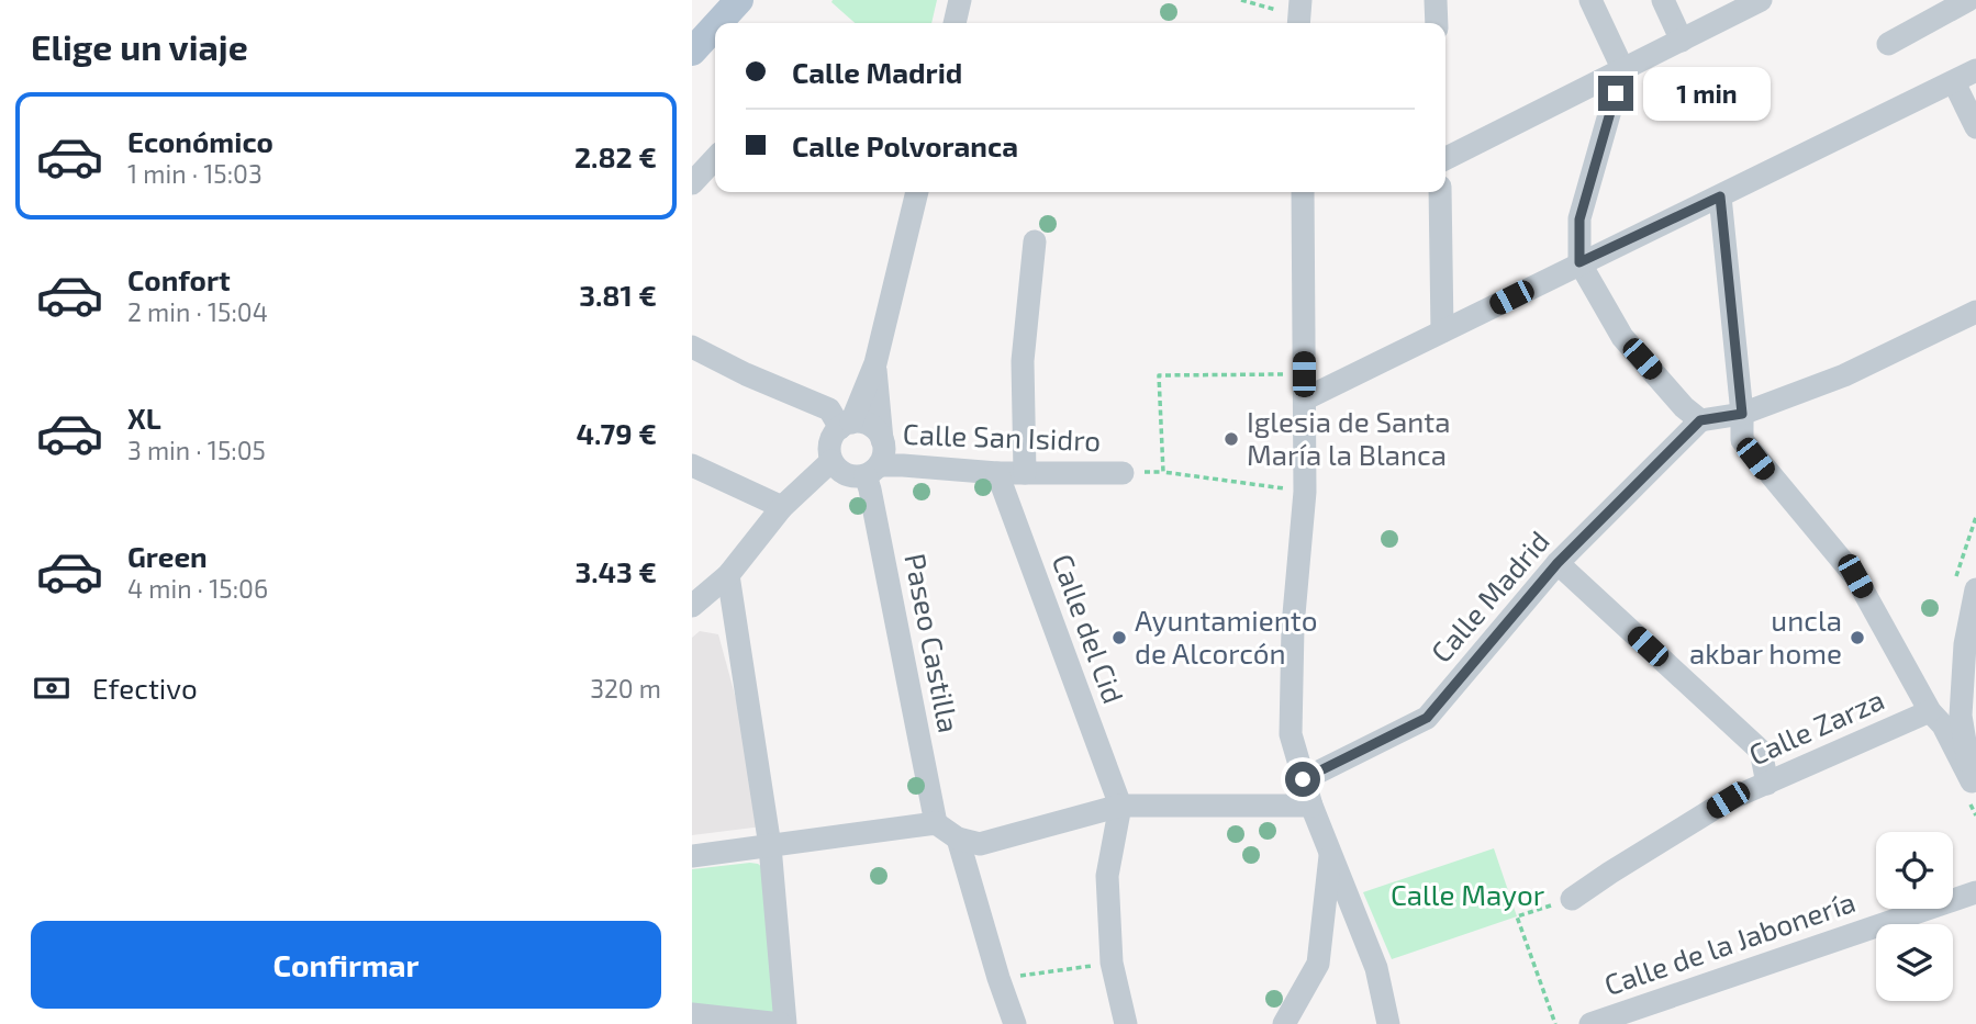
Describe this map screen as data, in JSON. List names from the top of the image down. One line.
{"streets":{"street":["Calle San Isidro","Calle Madrid","Calle del Cid","Paseo Castilla","Calle Zarza","Calle de la Jabonería"]},"crossings":[["Calle San Isidro","Calle del Cid"],["Calle San Isidro","Paseo Castilla"]],"parks":["Calle Mayor"],"places":["Iglesia de Santa María la Blanca","Ayuntamiento de Alcorcón","uncla akbar home"],"page":{"heading":"Elige un viaje","banner":["Calle Madrid","Calle Polvoranca"],"bubble":"1 min","list":[{"name":"Económico","note":"1 min · 15:03","value":"2.82 €"},{"name":"Confort","note":"2 min · 15:04","value":"3.81 €"},{"name":"XL","note":"3 min · 15:05","value":"4.79 €"},{"name":"Green","note":"4 min · 15:06","value":"3.43 €"}],"pay":["Efectivo","320 m"],"buttons":"Confirmar"}}
